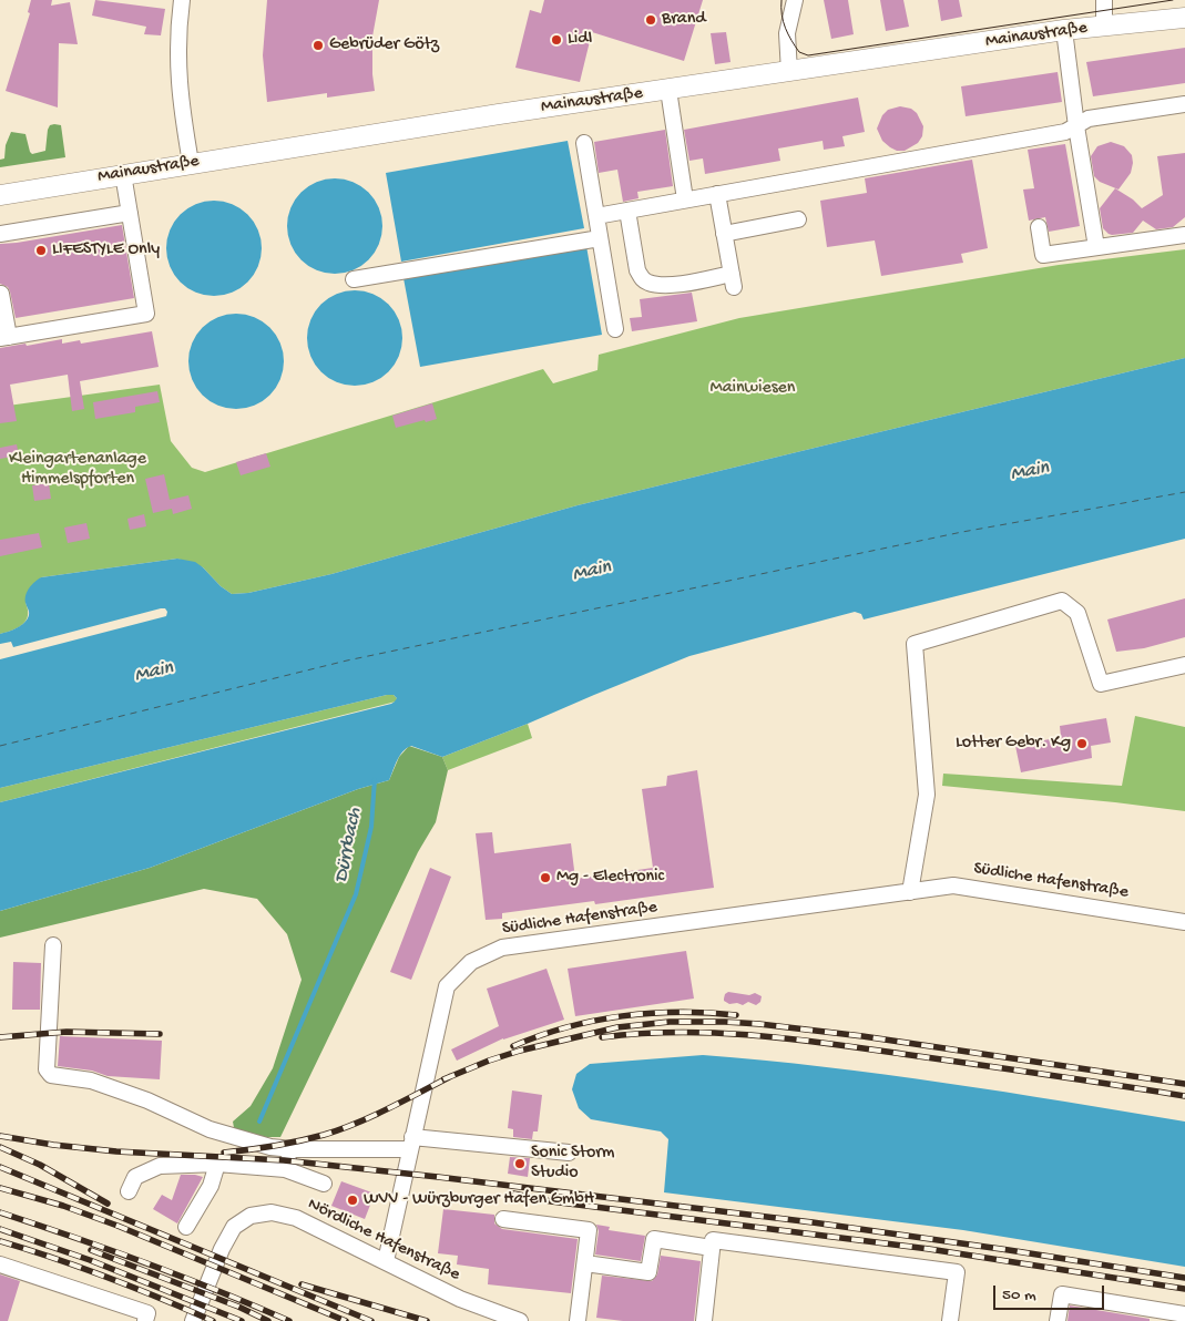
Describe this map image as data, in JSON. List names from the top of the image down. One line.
{"streets":{"main road":["Mainaustraße"],"street":["Südliche Hafenstraße","Nördliche Hafenstraße"]},"crossings":[["Südliche Hafenstraße","Nördliche Hafenstraße"]],"water":["Main","Dürrbach"],"parks":["Mainwiesen","Kleingartenanlage Himmelspforten"],"places":["Brand","Lidl","Gebrüder Götz","LIFESTYLE Only","Lotter Gebr. Kg","Mg - Electronic","Sonic Storm Studio","WVV - Würzburger Hafen GmbH"],"scale_bar":"50 m"}
